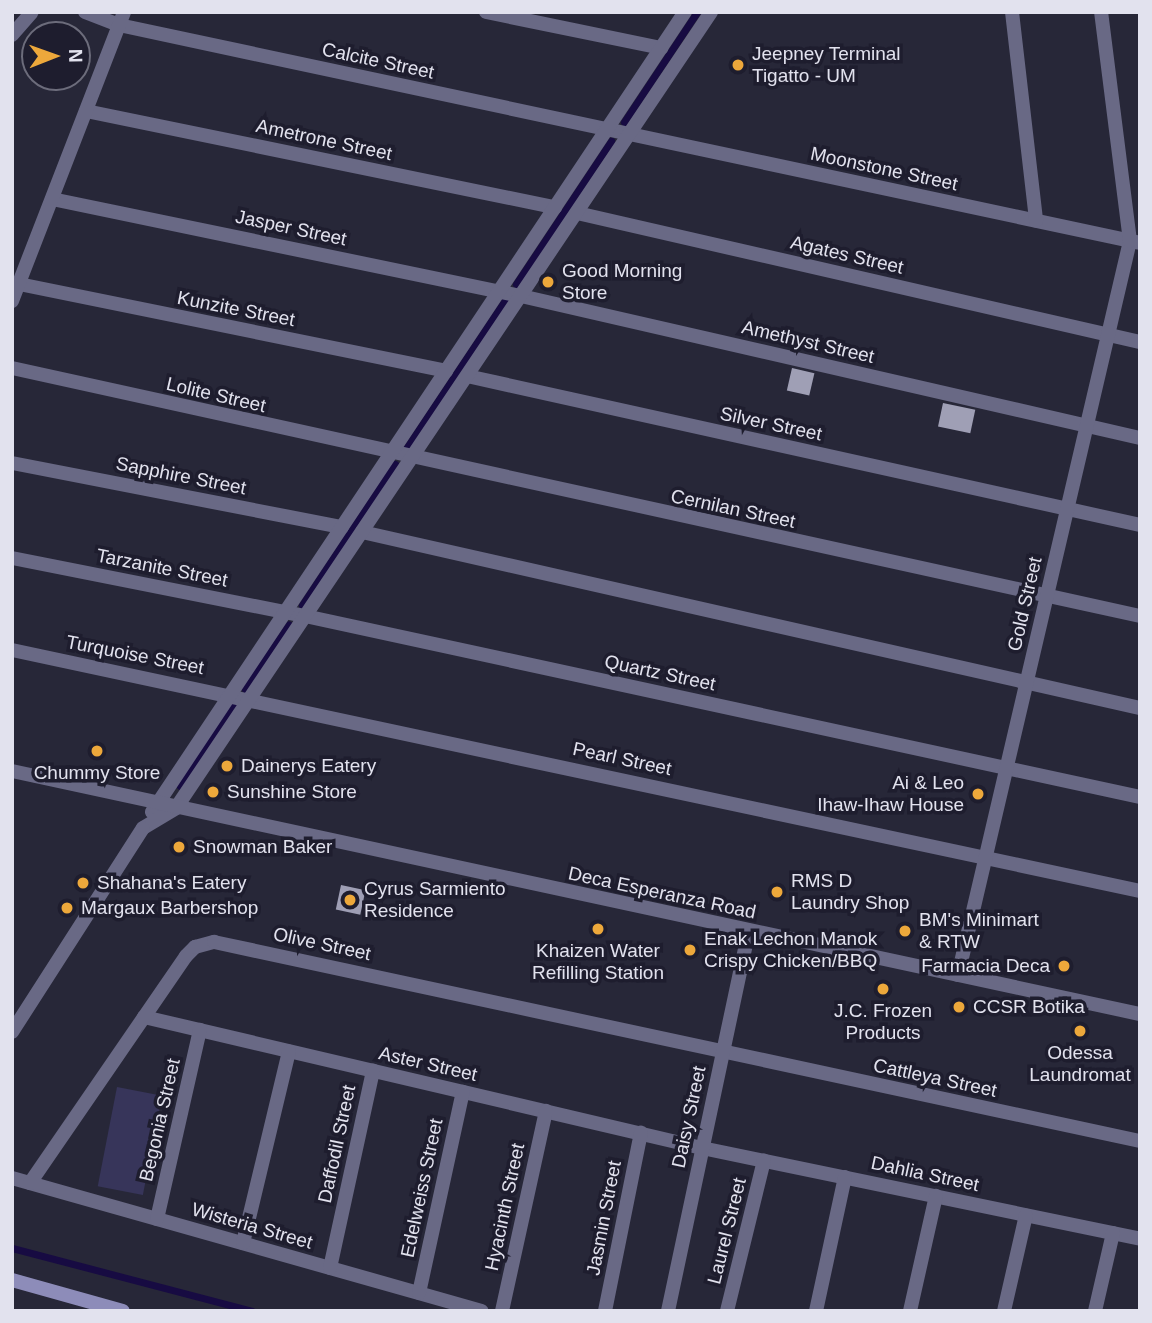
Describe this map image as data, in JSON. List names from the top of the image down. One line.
{"streets":{"street":["Calcite Street","Ametrone Street","Moonstone Street","Jasper Street","Agates Street","Kunzite Street","Amethyst Street","Lolite Street","Silver Street","Sapphire Street","Cernilan Street","Tarzanite Street","Gold Street","Turquoise Street","Quartz Street","Pearl Street","Deca Esperanza Road","Olive Street","Aster Street","Cattleya Street","Daisy Street","Begonia Street","Daffodil Street","Dahlia Street","Edelweiss Street","Hyacinth Street","Jasmin Street","Wisteria Street","Laurel Street"]},"crossings":[["Calcite Street","Moonstone Street"],["Moonstone Street","Gold Street"],["Jasper Street","Amethyst Street"],["Agates Street","Gold Street"],["Amethyst Street","Gold Street"],["Lolite Street","Cernilan Street"],["Silver Street","Gold Street"],["Cernilan Street","Gold Street"],["Tarzanite Street","Quartz Street"],["Gold Street","Quartz Street"],["Gold Street","Pearl Street"],["Gold Street","Deca Esperanza Road"],["Turquoise Street","Pearl Street"],["Deca Esperanza Road","Daisy Street"],["Olive Street","Aster Street"],["Olive Street","Cattleya Street"],["Olive Street","Daisy Street"],["Olive Street","Wisteria Street"],["Aster Street","Daisy Street"],["Aster Street","Begonia Street"],["Aster Street","Daffodil Street"],["Aster Street","Dahlia Street"],["Aster Street","Edelweiss Street"],["Aster Street","Hyacinth Street"],["Aster Street","Jasmin Street"],["Cattleya Street","Daisy Street"],["Daisy Street","Dahlia Street"],["Begonia Street","Wisteria Street"],["Daffodil Street","Wisteria Street"],["Dahlia Street","Laurel Street"],["Edelweiss Street","Wisteria Street"]],"places":["Jeepney Terminal Tigatto - UM","Good Morning Store","Chummy Store","Dainerys Eatery","Sunshine Store","Ai & Leo Ihaw-Ihaw House","Snowman Baker","Shahana's Eatery","RMS D Laundry Shop","Cyrus Sarmiento Residence","Margaux Barbershop","Khaizen Water Refilling Station","BM's Minimart & RTW","Enak Lechon Manok Crispy Chicken/BBQ","Farmacia Deca","J.C. Frozen Products","CCSR Botika","Odessa Laundromat"],"north":"right"}
